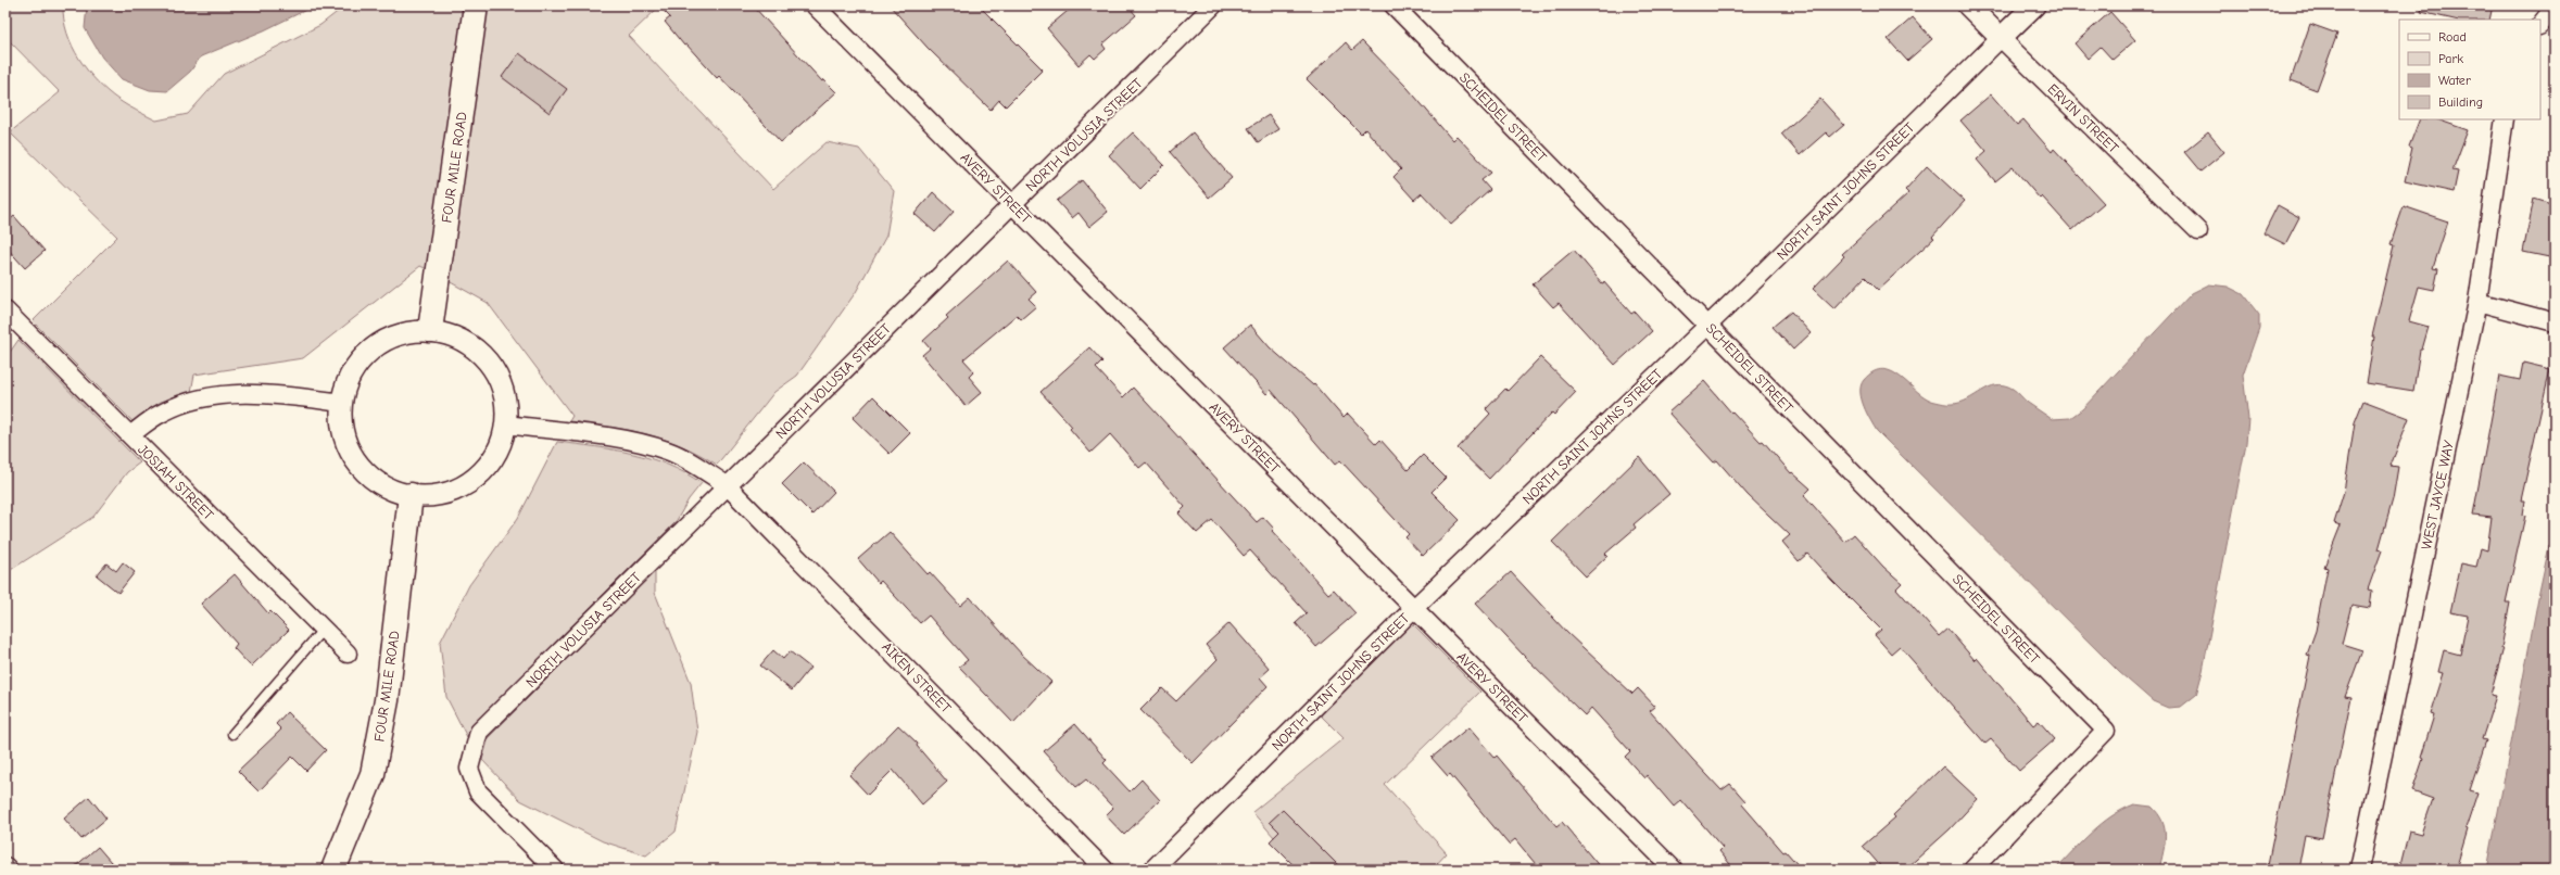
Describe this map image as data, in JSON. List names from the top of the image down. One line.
{"streets":{"main road":["FOUR MILE ROAD"],"street":["SCHEIDEL STREET","ERVIN STREET","NORTH VOLUSIA STREET","AVERY STREET","NORTH SAINT JOHNS STREET","JOSIAH STREET","WEST JAYCE WAY","AIKEN STREET"]},"crossings":[["SCHEIDEL STREET","NORTH SAINT JOHNS STREET"],["ERVIN STREET","NORTH SAINT JOHNS STREET"],["NORTH VOLUSIA STREET","AVERY STREET"],["NORTH VOLUSIA STREET","AIKEN STREET"],["AVERY STREET","NORTH SAINT JOHNS STREET"]],"legend":["Road","Park","Water","Building"]}
